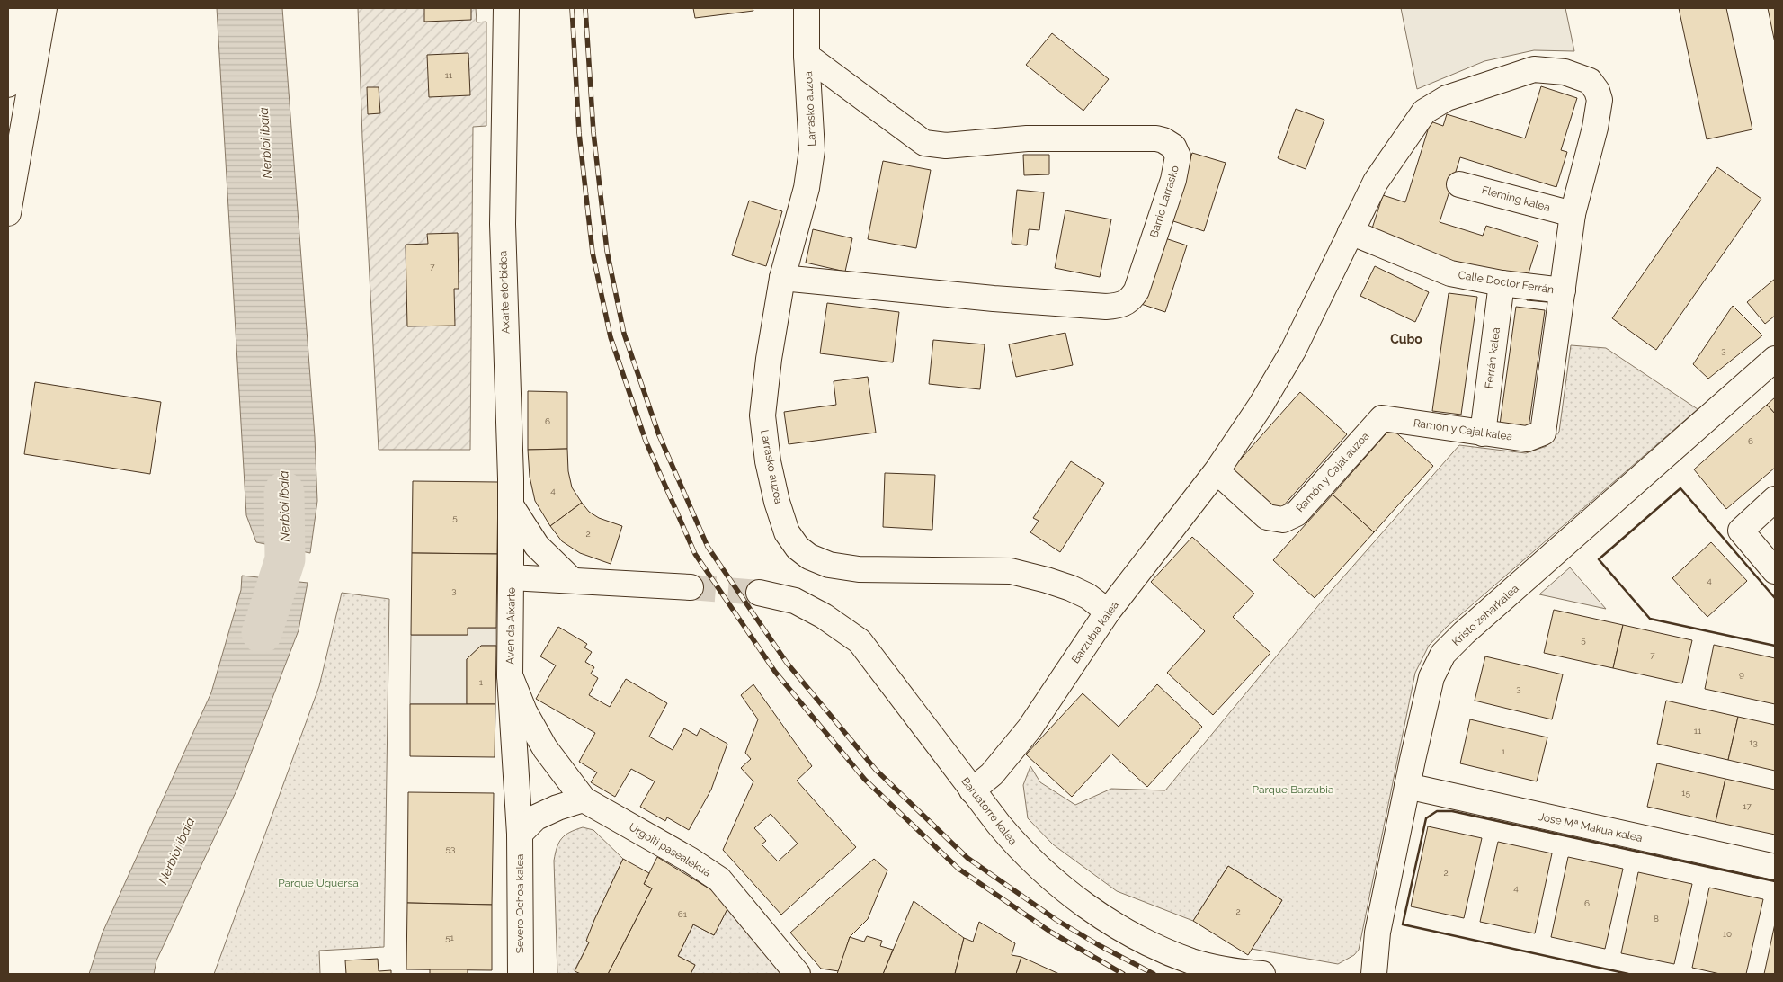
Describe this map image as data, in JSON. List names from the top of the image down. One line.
{"streets":{"main road":["Larrasko auzoa","Fleming kalea","Barrio Larrasko","Calle Doctor Ferrán","Axarte etorbidea","Ferrán kalea","Ramón y Cajal kalea","Ramón y Cajal auzoa","Kristo zeharkalea","Avenida Aixarte","Barzubia kalea","Baruatorre kalea","Jose Mª Makua kalea","Urgoiti pasealekua","Severo Ochoa kalea"]},"crossings":[["Larrasko auzoa","Barrio Larrasko"],["Larrasko auzoa","Barzubia kalea"],["Fleming kalea","Barzubia kalea"],["Calle Doctor Ferrán","Ferrán kalea"],["Calle Doctor Ferrán","Barzubia kalea"],["Axarte etorbidea","Avenida Aixarte"],["Ferrán kalea","Ramón y Cajal kalea"],["Ramón y Cajal kalea","Ramón y Cajal auzoa"],["Ramón y Cajal kalea","Barzubia kalea"],["Ramón y Cajal auzoa","Barzubia kalea"],["Kristo zeharkalea","Jose Mª Makua kalea"],["Avenida Aixarte","Severo Ochoa kalea"],["Barzubia kalea","Baruatorre kalea"]],"districts":["Cubo"],"water":["Nerbioi ibaia"],"parks":["Parque Barzubia","Parque Uguersa"],"house_numbers":["11","7","3","6","6","4","5","2","4","3","5","7","9","1","3","11","13","1","15","17","53","2","4","6","2","61","8","10","51"]}
